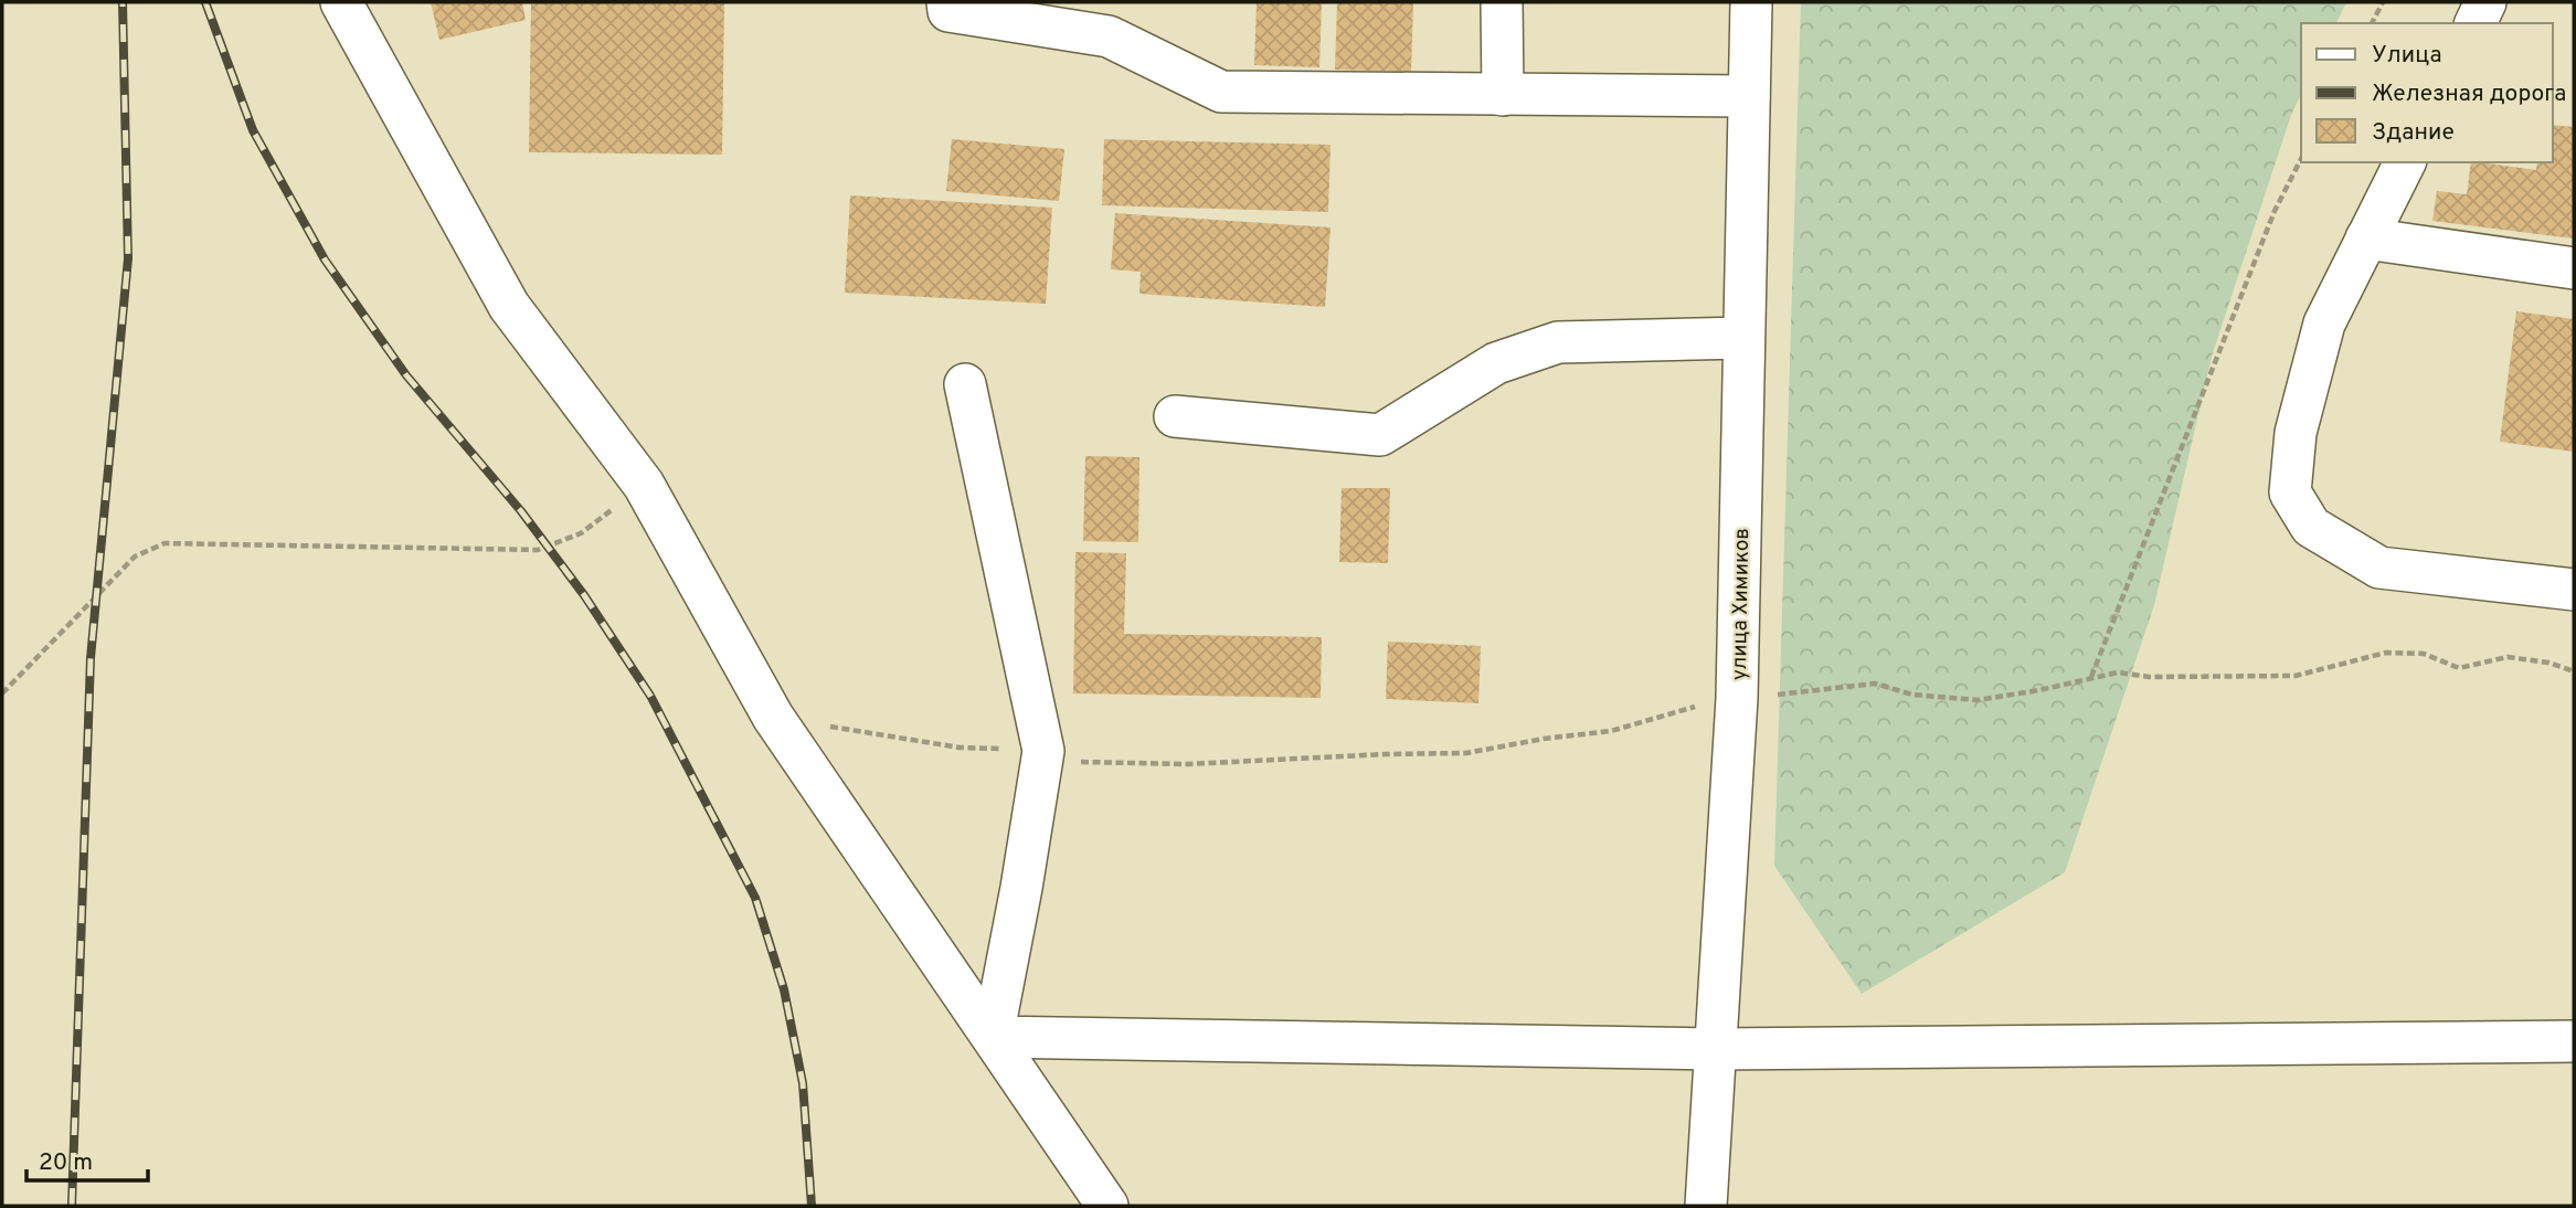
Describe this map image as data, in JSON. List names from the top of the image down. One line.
{"streets":{"street":["улица Химиков"]},"legend":["Улица","Железная дорога","Здание"],"scale_bar":"20 m"}
